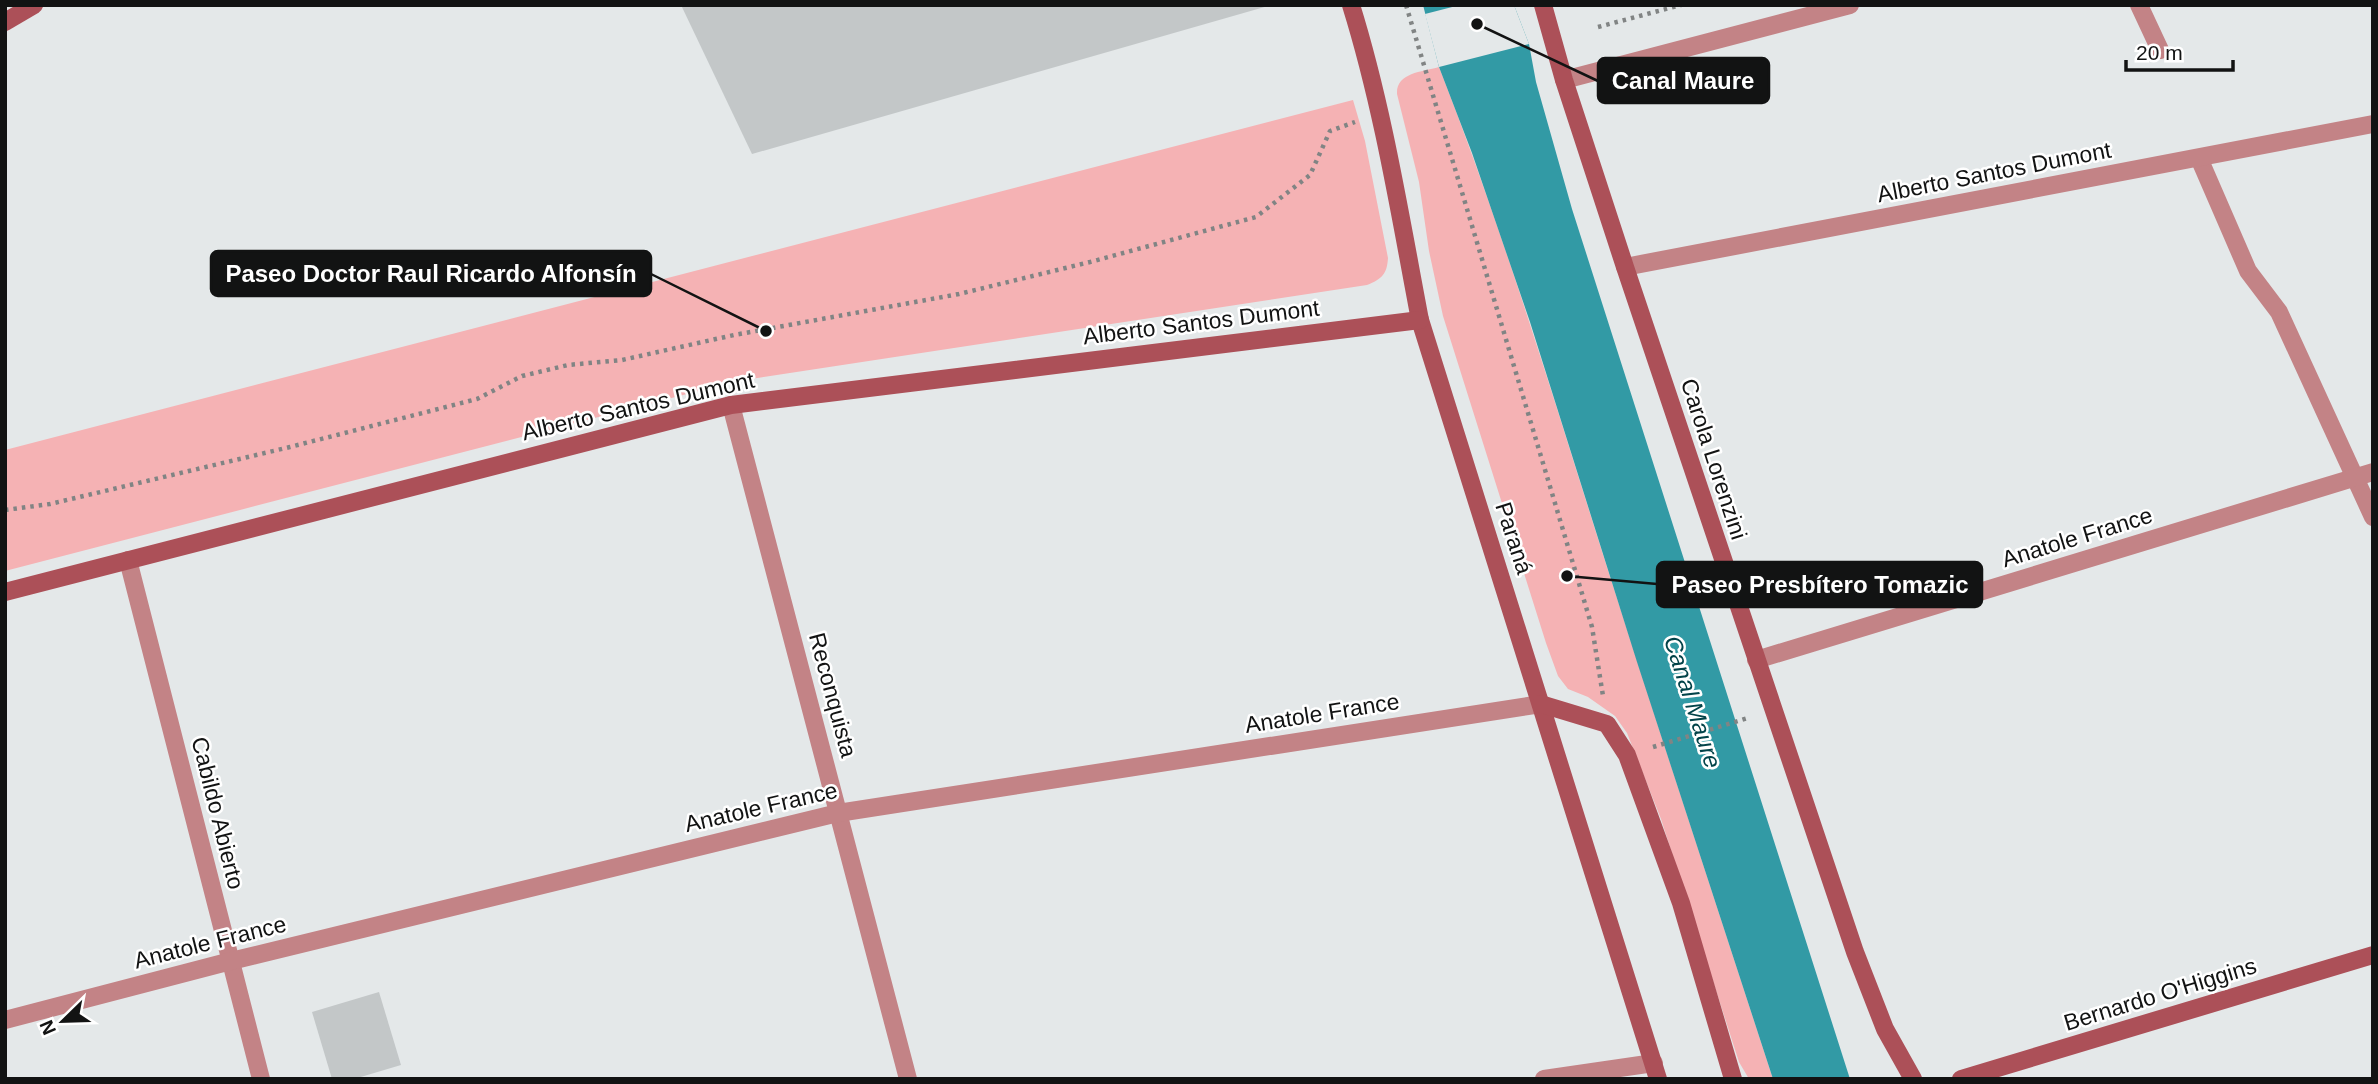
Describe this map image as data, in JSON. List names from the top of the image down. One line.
{"streets":{"street":["Alberto Santos Dumont","Carola Lorenzini","Anatole France","Paraná","Reconquista","Cabildo Abierto","Bernardo O'Higgins"]},"crossings":[["Alberto Santos Dumont","Carola Lorenzini"],["Alberto Santos Dumont","Paraná"],["Alberto Santos Dumont","Reconquista"],["Alberto Santos Dumont","Cabildo Abierto"],["Carola Lorenzini","Anatole France"],["Anatole France","Paraná"],["Anatole France","Reconquista"],["Anatole France","Cabildo Abierto"]],"water":["Canal Maure"],"places":["Canal Maure","Paseo Doctor Raul Ricardo Alfonsín","Paseo Presbítero Tomazic"],"scale_bar":"20 m","north":"bottom left"}
